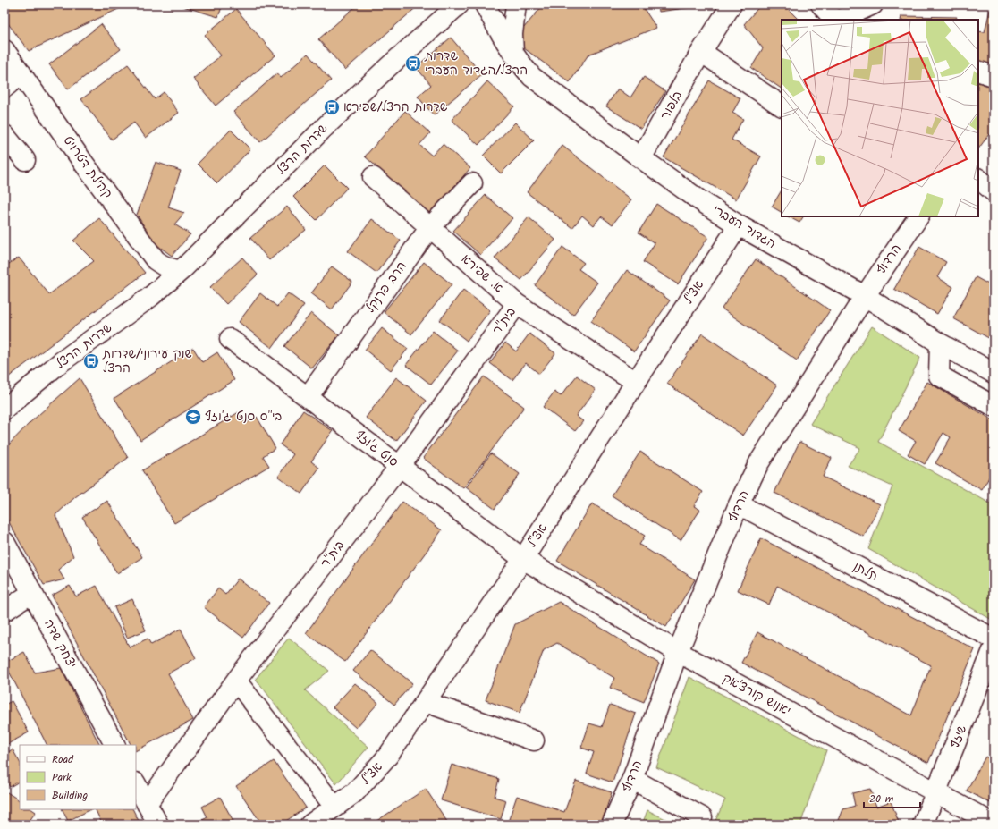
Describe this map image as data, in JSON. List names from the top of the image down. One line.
{"streets":{"street":["בלפור","שדרות הרצל","קהילת דטרויט","הגדוד העברי","הרדוף","א. שפירא","הרב פרנקל","אצ\"ל","בית\"ר","סנט ג'וזף","תלתן","יצחק שדה","יאנוש קורצ'אק","שיזף"]},"crossings":[["בלפור","הגדוד העברי"],["שדרות הרצל","קהילת דטרויט"],["הגדוד העברי","הרדוף"],["הגדוד העברי","אצ\"ל"],["הרדוף","תלתן"],["הרדוף","יאנוש קורצ'אק"],["א. שפירא","הרב פרנקל"],["א. שפירא","אצ\"ל"],["א. שפירא","בית\"ר"],["הרב פרנקל","סנט ג'וזף"],["אצ\"ל","סנט ג'וזף"],["אצ\"ל","יאנוש קורצ'אק"],["בית\"ר","סנט ג'וזף"],["סנט ג'וזף","יאנוש קורצ'אק"],["יאנוש קורצ'אק","שיזף"]],"places":{"bus stop":["שדרות הרצל/הגדוד העברי","שדרות הרצל/שפירא","שוק עירוני/שדרות הרצל"],"school or university":["בי\"ס סנט ג'וזף"]},"legend":["Road","Park","Building"],"scale_bar":"20 m"}
